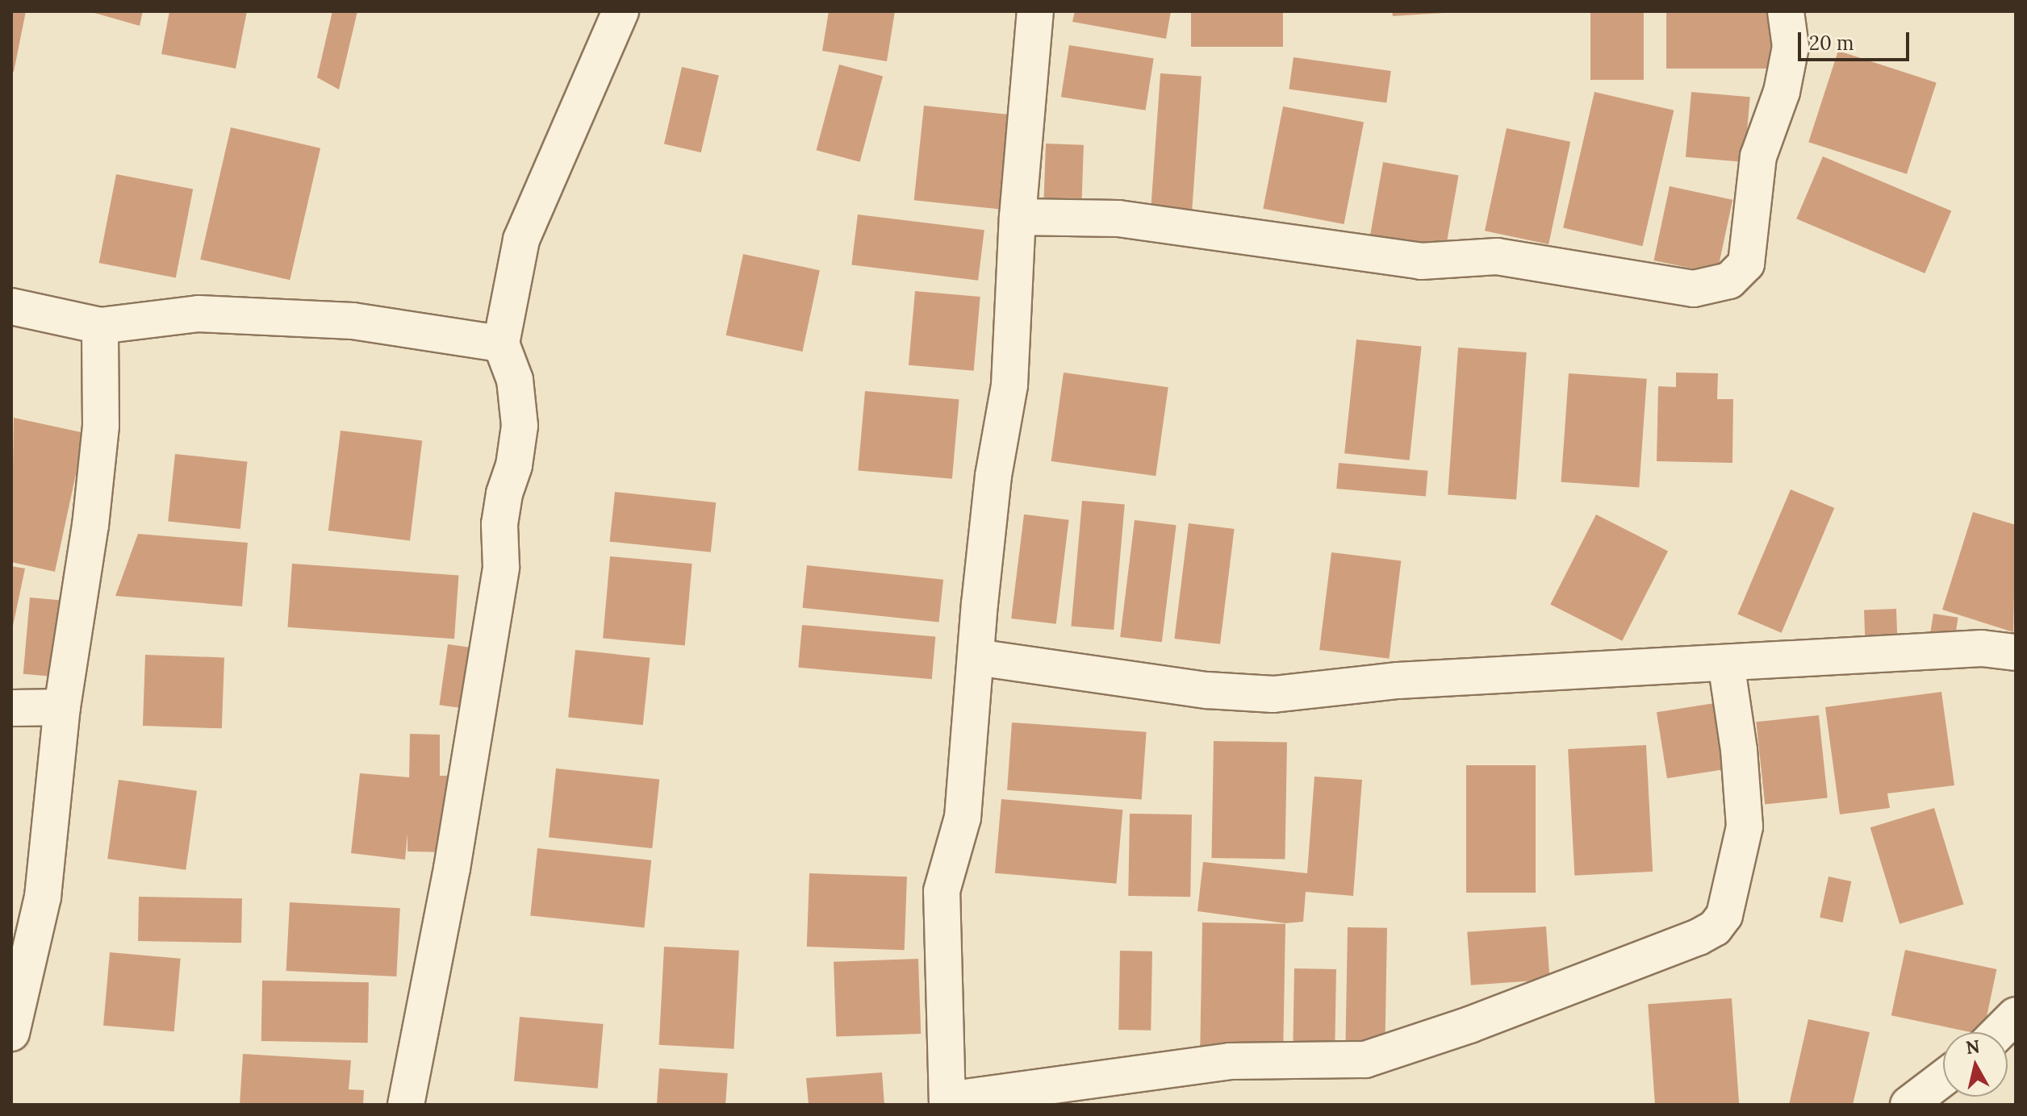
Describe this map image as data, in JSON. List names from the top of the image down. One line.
{"scale_bar":"20 m","north":"top"}
